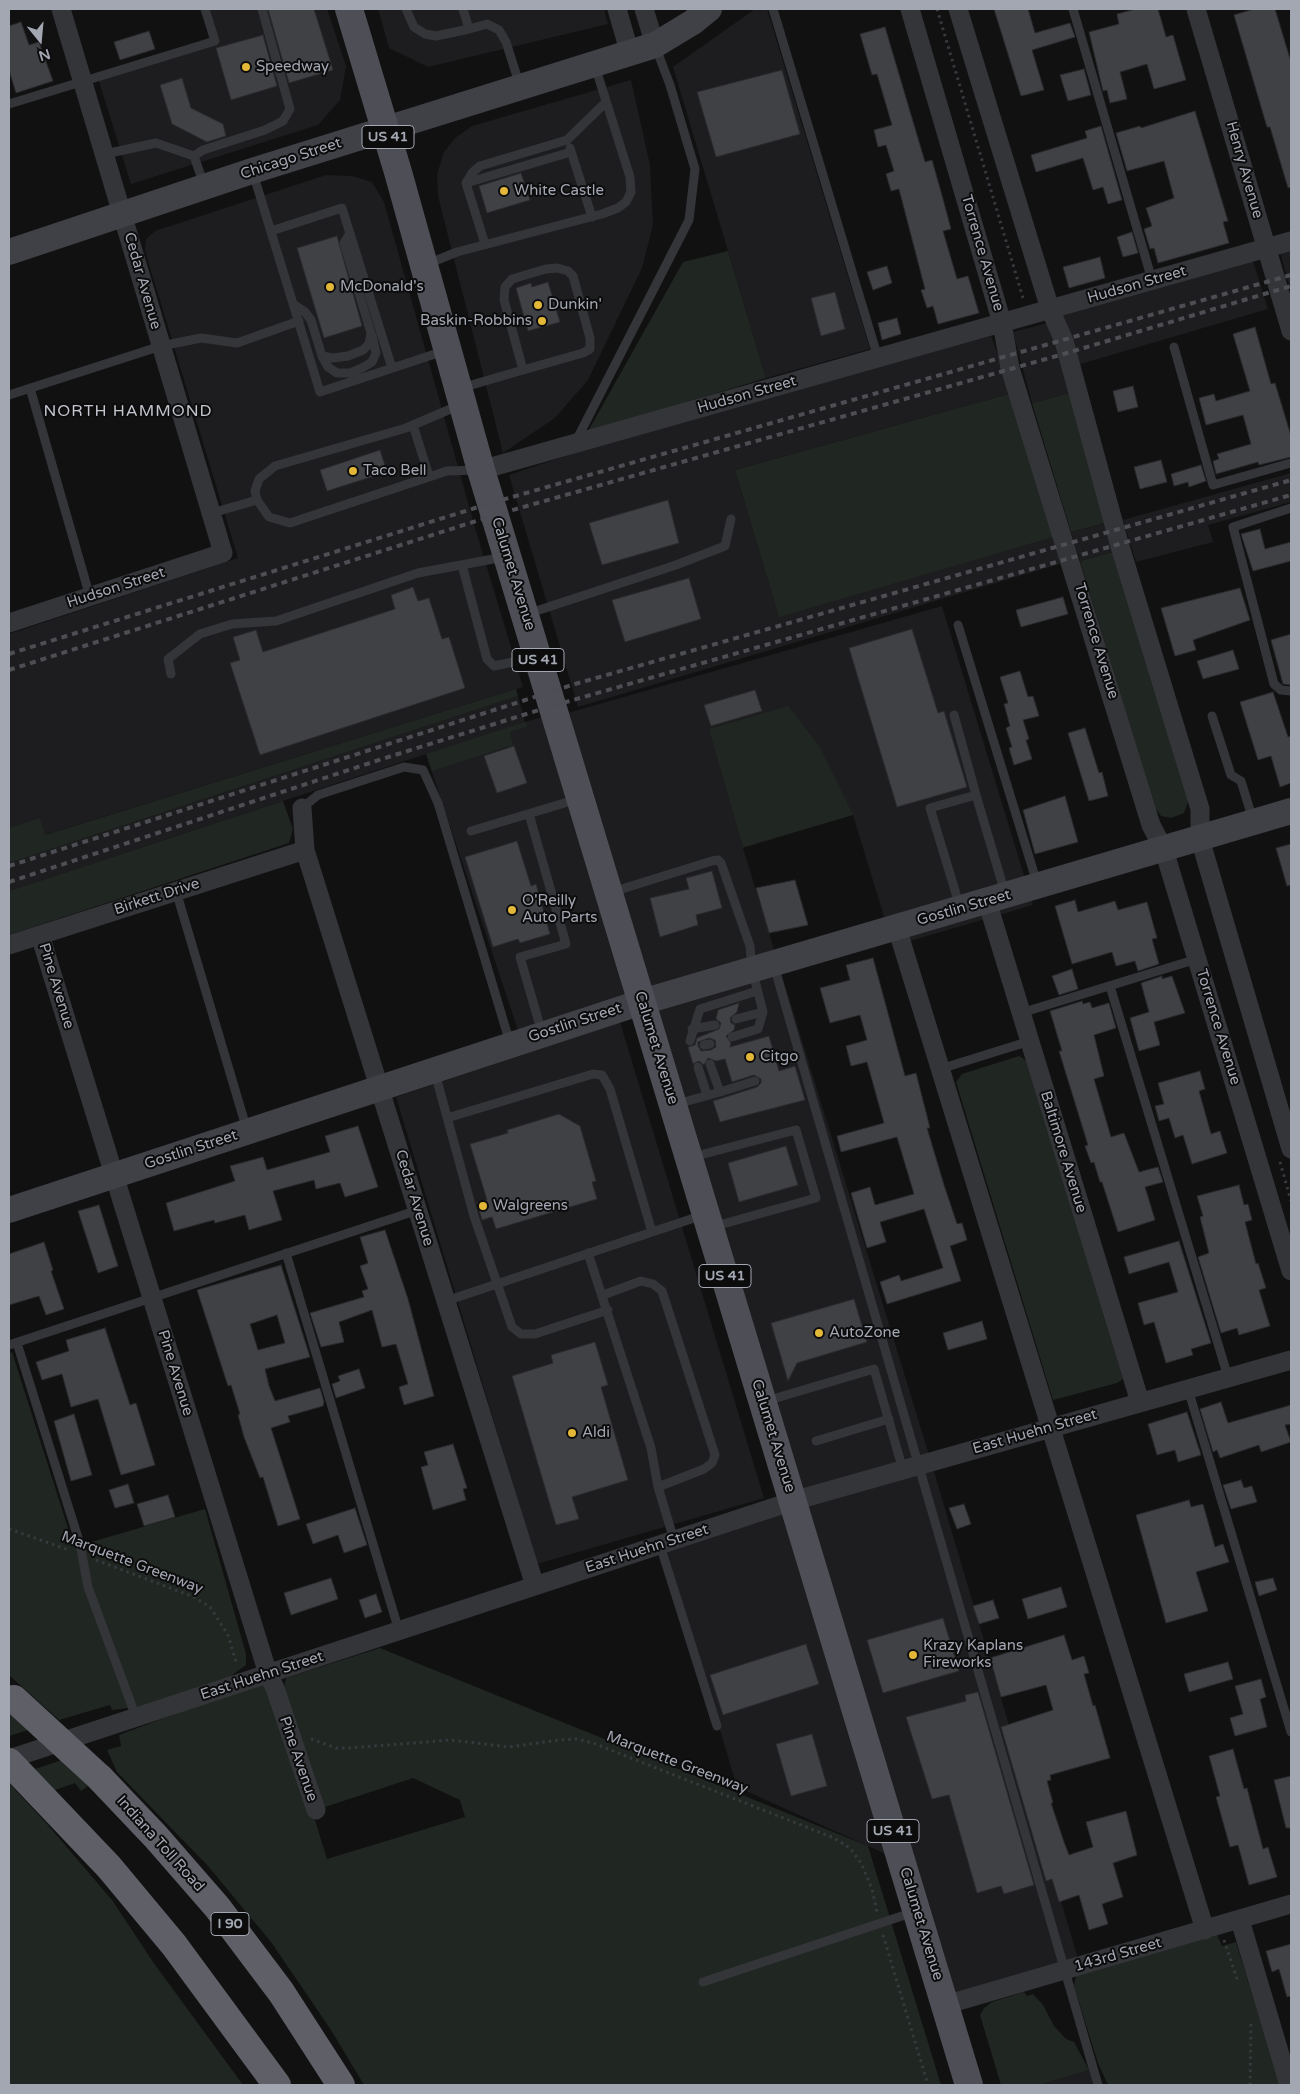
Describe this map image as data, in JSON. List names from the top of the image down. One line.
{"streets":{"highway":["Indiana Toll Road","I 90"],"main road":["US 41","Chicago Street","Calumet Avenue","Gostlin Street"],"street":["Henry Avenue","Torrence Avenue","Cedar Avenue","Hudson Street","Birkett Drive","Pine Avenue","Baltimore Avenue","East Huehn Street","143rd Street"],"path":["Marquette Greenway"]},"crossings":[["Chicago Street","Cedar Avenue"],["Chicago Street","Calumet Avenue"],["Henry Avenue","Hudson Street"],["Torrence Avenue","Hudson Street"],["Torrence Avenue","Gostlin Street"],["Cedar Avenue","Hudson Street"],["Cedar Avenue","Birkett Drive"],["Cedar Avenue","Gostlin Street"],["Cedar Avenue","East Huehn Street"],["Hudson Street","Calumet Avenue"],["Calumet Avenue","Gostlin Street"],["Calumet Avenue","East Huehn Street"],["Calumet Avenue","143rd Street"],["Birkett Drive","Pine Avenue"],["Gostlin Street","Pine Avenue"],["Gostlin Street","Baltimore Avenue"],["Pine Avenue","East Huehn Street"],["Pine Avenue","Marquette Greenway"],["Baltimore Avenue","East Huehn Street"]],"districts":["NORTH HAMMOND"],"places":["Speedway","White Castle","McDonald's","Dunkin'","Baskin-Robbins","Taco Bell","O'Reilly Auto Parts","Citgo","Walgreens","AutoZone","Aldi","Krazy Kaplans Fireworks"],"north":"bottom"}
